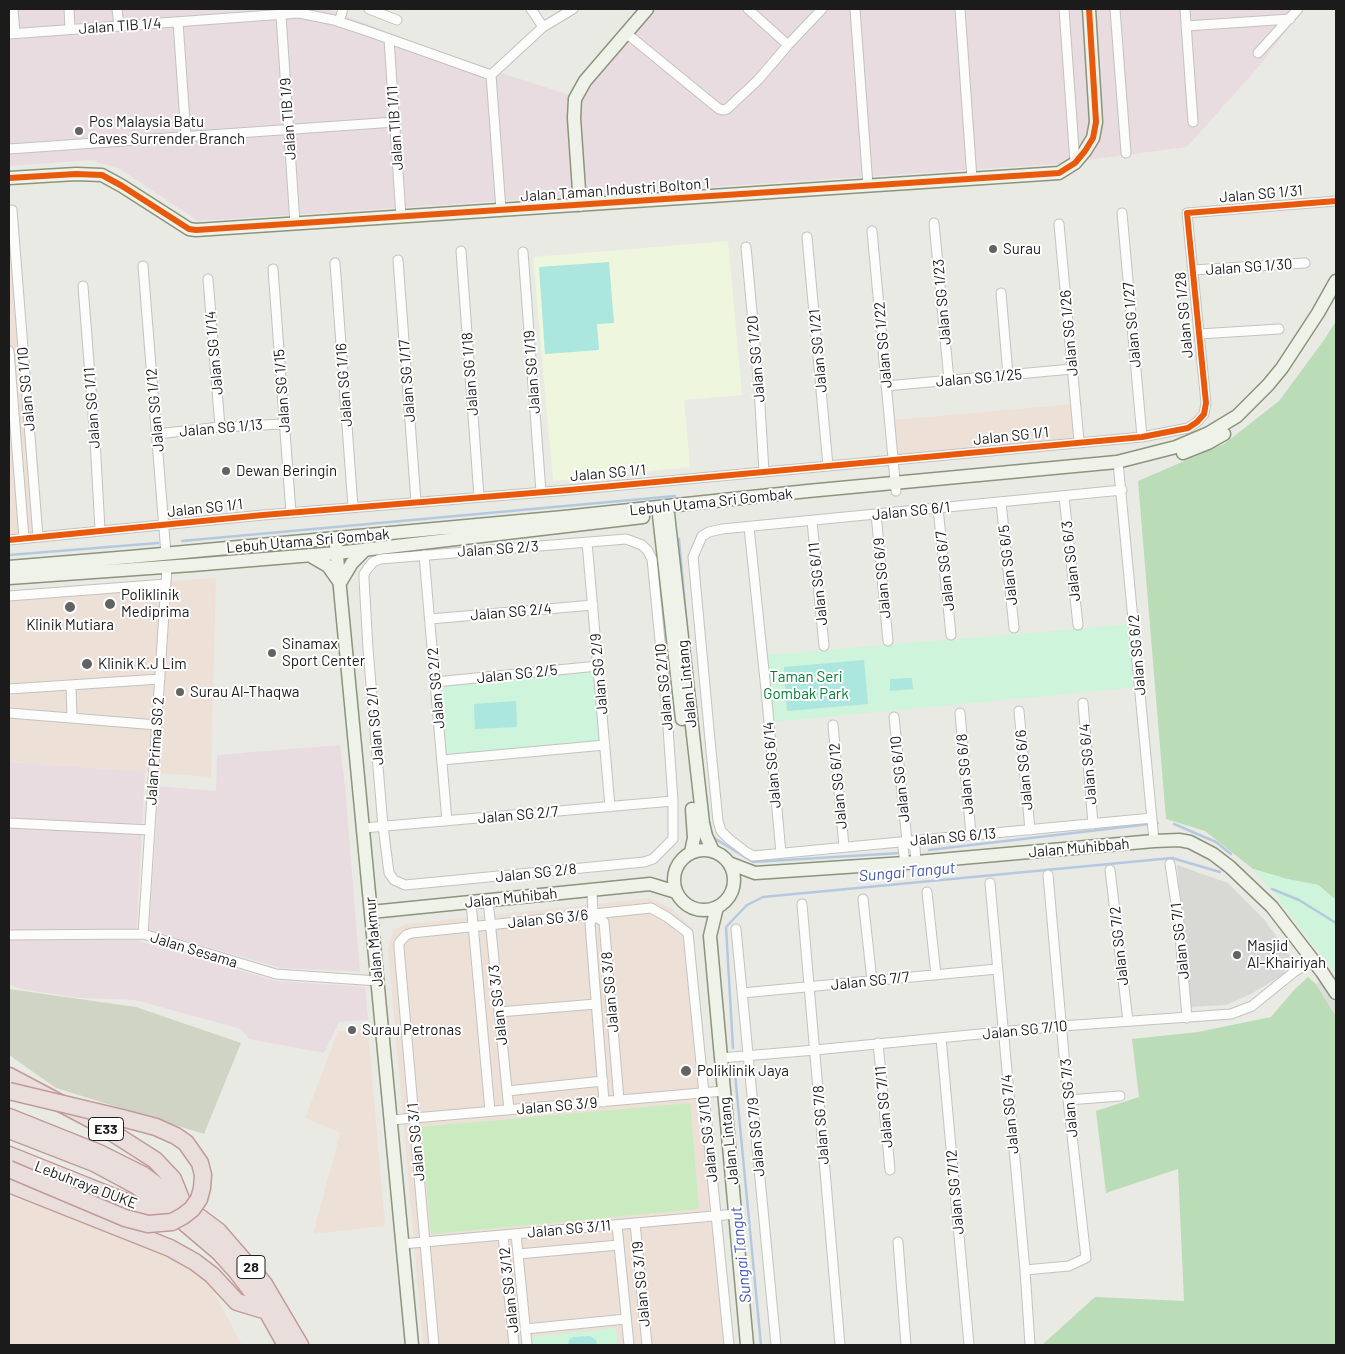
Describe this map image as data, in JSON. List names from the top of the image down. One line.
{"streets":{"highway":["E33","Lebuhraya DUKE","28"],"street":["Jalan TIB 1/4","Jalan TIB 1/9","Jalan TIB 1/11","Jalan Taman Industri Bolton 1","Jalan SG 1/31","Jalan SG 1/30","Jalan SG 1/23","Jalan SG 1/28","Jalan SG 1/27","Jalan SG 1/26","Jalan SG 1/22","Jalan SG 1/21","Jalan SG 1/14","Jalan SG 1/20","Jalan SG 1/19","Jalan SG 1/18","Jalan SG 1/25","Jalan SG 1/17","Jalan SG 1/16","Jalan SG 1/10","Jalan SG 1/15","Jalan SG 1/11","Jalan SG 1/12","Jalan SG 1/13","Jalan SG 1/1","Lebuh Utama Sri Gombak","Jalan SG 6/1","Jalan SG 2/3","Jalan SG 6/3","Jalan SG 6/5","Jalan SG 6/7","Jalan SG 6/9","Jalan SG 6/11","Jalan SG 2/4","Jalan SG 6/2","Jalan SG 2/5","Jalan SG 2/9","Jalan Lintang","Jalan SG 2/10","Jalan SG 2/2","Jalan SG 2/1","Jalan Prima SG 2","Jalan SG 6/4","Jalan SG 6/14","Jalan SG 6/6","Jalan SG 6/8","Jalan SG 6/10","Jalan SG 6/12","Jalan SG 2/7","Jalan SG 6/13","Jalan Muhibbah","Jalan SG 2/8","Jalan Muhibah","Jalan SG 3/6","Jalan SG 7/1","Jalan Makmur","Jalan SG 7/2","Jalan Sesama","Jalan SG 7/7","Jalan SG 3/8","Jalan SG 3/3","Jalan SG 7/10","Jalan SG 7/3","Jalan SG 3/9","Jalan SG 7/11","Jalan SG 7/4","Jalan SG 7/8","Jalan SG 7/9","Jalan SG 3/10","Jalan SG 3/1","Jalan SG 7/12","Jalan SG 3/11","Jalan SG 3/19","Jalan SG 3/12"]},"crossings":[["Jalan TIB 1/4","Jalan TIB 1/9"],["Jalan TIB 1/4","Jalan TIB 1/11"],["Jalan TIB 1/9","Jalan Taman Industri Bolton 1"],["Jalan TIB 1/11","Jalan Taman Industri Bolton 1"],["Jalan SG 1/31","Jalan SG 1/28"],["Jalan SG 1/30","Jalan SG 1/28"],["Jalan SG 1/23","Jalan SG 1/25"],["Jalan SG 1/28","Jalan SG 1/1"],["Jalan SG 1/27","Jalan SG 1/1"],["Jalan SG 1/26","Jalan SG 1/25"],["Jalan SG 1/26","Jalan SG 1/1"],["Jalan SG 1/22","Jalan SG 1/25"],["Jalan SG 1/22","Jalan SG 1/1"],["Jalan SG 1/21","Jalan SG 1/1"],["Jalan SG 1/14","Jalan SG 1/13"],["Jalan SG 1/20","Jalan SG 1/1"],["Jalan SG 1/19","Jalan SG 1/1"],["Jalan SG 1/18","Jalan SG 1/1"],["Jalan SG 1/17","Jalan SG 1/1"],["Jalan SG 1/16","Jalan SG 1/1"],["Jalan SG 1/10","Jalan SG 1/1"],["Jalan SG 1/15","Jalan SG 1/13"],["Jalan SG 1/15","Jalan SG 1/1"],["Jalan SG 1/11","Jalan SG 1/1"],["Jalan SG 1/12","Jalan SG 1/13"],["Jalan SG 1/12","Jalan SG 1/1"],["Jalan SG 1/12","Lebuh Utama Sri Gombak"],["Lebuh Utama Sri Gombak","Jalan SG 6/2"],["Lebuh Utama Sri Gombak","Jalan Lintang"],["Lebuh Utama Sri Gombak","Jalan Prima SG 2"],["Lebuh Utama Sri Gombak","Jalan Makmur"],["Jalan SG 6/1","Jalan SG 6/3"],["Jalan SG 6/1","Jalan SG 6/5"],["Jalan SG 6/1","Jalan SG 6/7"],["Jalan SG 6/1","Jalan SG 6/9"],["Jalan SG 6/1","Jalan SG 6/11"],["Jalan SG 6/1","Jalan SG 6/2"],["Jalan SG 6/1","Jalan SG 6/14"],["Jalan SG 6/1","Jalan SG 6/13"],["Jalan SG 2/3","Jalan SG 2/9"],["Jalan SG 2/3","Jalan SG 2/10"],["Jalan SG 2/3","Jalan SG 2/2"],["Jalan SG 2/3","Jalan SG 2/1"],["Jalan SG 2/4","Jalan SG 2/9"],["Jalan SG 2/4","Jalan SG 2/2"],["Jalan SG 6/2","Jalan SG 6/13"],["Jalan SG 6/2","Jalan Muhibbah"],["Jalan SG 2/5","Jalan SG 2/9"],["Jalan SG 2/5","Jalan SG 2/2"],["Jalan SG 2/9","Jalan SG 2/7"],["Jalan Lintang","Jalan Muhibbah"],["Jalan Lintang","Jalan Muhibah"],["Jalan Lintang","Jalan SG 7/10"],["Jalan Lintang","Jalan SG 3/9"],["Jalan Lintang","Jalan SG 3/11"],["Jalan SG 2/10","Jalan SG 2/7"],["Jalan SG 2/10","Jalan SG 2/8"],["Jalan SG 2/2","Jalan SG 2/7"],["Jalan SG 2/1","Jalan SG 2/7"],["Jalan SG 2/1","Jalan SG 2/8"],["Jalan Prima SG 2","Jalan Sesama"],["Jalan SG 6/4","Jalan SG 6/13"],["Jalan SG 6/14","Jalan SG 6/13"],["Jalan SG 6/6","Jalan SG 6/13"],["Jalan SG 6/8","Jalan SG 6/13"],["Jalan SG 6/10","Jalan SG 6/13"],["Jalan SG 6/10","Jalan Muhibbah"],["Jalan SG 6/12","Jalan SG 6/13"],["Jalan SG 2/7","Jalan Makmur"],["Jalan SG 6/13","Jalan Muhibbah"],["Jalan Muhibbah","Jalan Muhibah"],["Jalan Muhibbah","Jalan SG 7/10"],["Jalan Muhibah","Jalan Makmur"],["Jalan Muhibah","Jalan SG 3/8"],["Jalan Muhibah","Jalan SG 3/3"],["Jalan SG 3/6","Jalan SG 3/8"],["Jalan SG 3/6","Jalan SG 3/3"],["Jalan SG 3/6","Jalan SG 3/10"],["Jalan SG 3/6","Jalan SG 3/1"],["Jalan SG 7/1","Jalan SG 7/10"],["Jalan Makmur","Jalan Sesama"],["Jalan Makmur","Jalan SG 3/9"],["Jalan Makmur","Jalan SG 3/11"],["Jalan SG 7/2","Jalan SG 7/10"],["Jalan SG 7/7","Jalan SG 7/4"],["Jalan SG 7/7","Jalan SG 7/8"],["Jalan SG 7/7","Jalan SG 7/9"],["Jalan SG 3/8","Jalan SG 3/9"],["Jalan SG 3/3","Jalan SG 3/9"],["Jalan SG 7/10","Jalan SG 7/3"],["Jalan SG 7/10","Jalan SG 7/11"],["Jalan SG 7/10","Jalan SG 7/4"],["Jalan SG 7/10","Jalan SG 7/8"],["Jalan SG 7/10","Jalan SG 7/9"],["Jalan SG 7/10","Jalan SG 7/12"],["Jalan SG 7/3","Jalan SG 7/4"],["Jalan SG 3/9","Jalan SG 3/10"],["Jalan SG 3/9","Jalan SG 3/1"],["E33","28"],["Jalan SG 3/10","Jalan SG 3/11"],["Jalan SG 3/1","Jalan SG 3/11"],["Lebuhraya DUKE","28"],["Jalan SG 3/11","Jalan SG 3/19"],["Jalan SG 3/11","Jalan SG 3/12"]],"water":["Sungai Tangut"],"parks":["Taman Seri Gombak Park"],"places":["Pos Malaysia Batu Caves Surrender Branch","Surau","Dewan Beringin","Poliklinik Mediprima","Klinik Mutiara","Sinamax Sport Center","Klinik K.J Lim","Surau Al-Thaqwa","Masjid Al-Khairiyah","Surau Petronas","Poliklinik Jaya"]}
